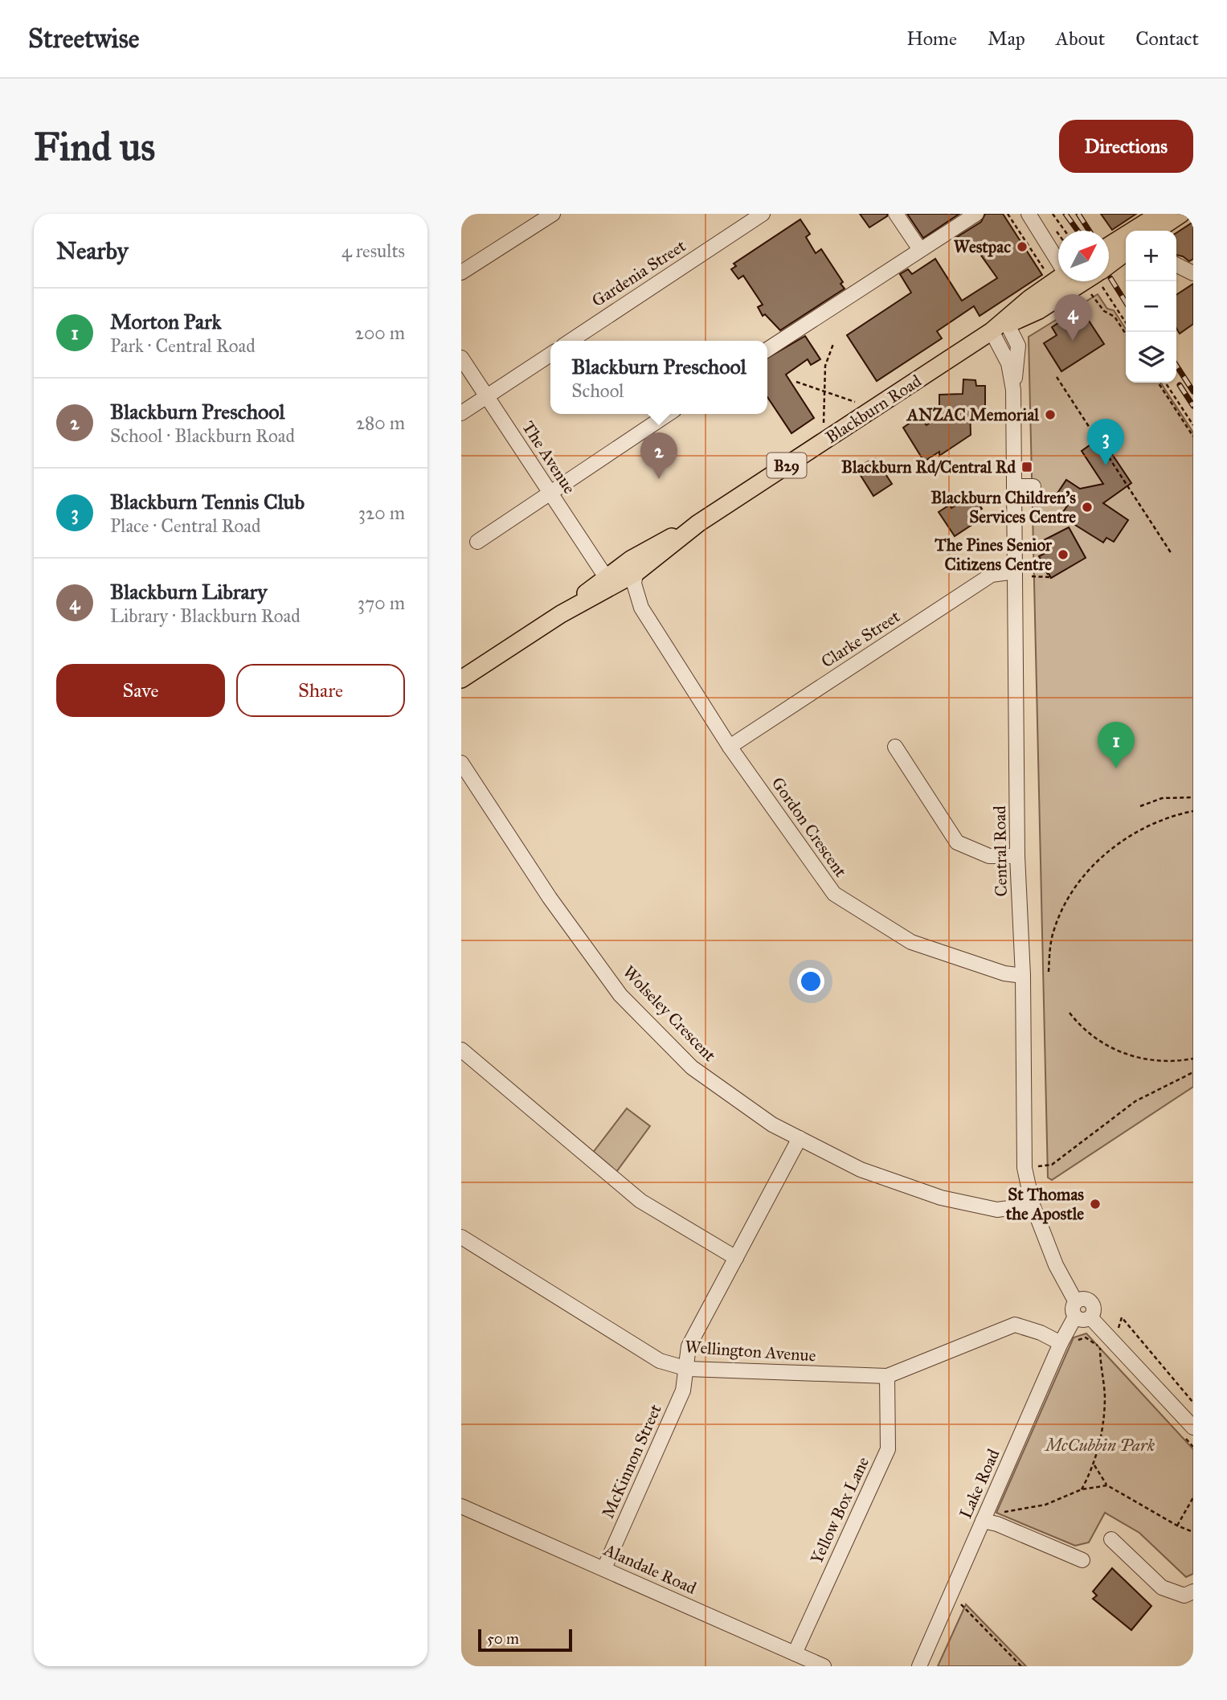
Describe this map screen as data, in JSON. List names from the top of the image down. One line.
{"streets":{"main road":["Blackburn Road","B29"],"street":["Gardenia Street","The Avenue","Clarke Street","Gordon Crescent","Central Road","Wolseley Crescent","Wellington Avenue","McKinnon Street","Lake Road","Yellow Box Lane","Alandale Road"]},"crossings":[["Blackburn Road","The Avenue"],["Blackburn Road","Gordon Crescent"],["Blackburn Road","Central Road"],["The Avenue","Gordon Crescent"],["Clarke Street","Gordon Crescent"],["Clarke Street","Central Road"],["Gordon Crescent","Central Road"],["Central Road","Wolseley Crescent"],["Central Road","Lake Road"],["Wolseley Crescent","McKinnon Street"],["Wellington Avenue","McKinnon Street"],["Wellington Avenue","Lake Road"],["Wellington Avenue","Yellow Box Lane"],["McKinnon Street","Alandale Road"],["Yellow Box Lane","Alandale Road"]],"parks":["McCubbin Park"],"places":{"other":["Westpac","ANZAC Memorial","Blackburn Children's Services Centre","The Pines Senior Citizens Centre","St Thomas the Apostle"],"transit":["Blackburn Rd/Central Rd"]},"scale_bar":"50 m","north":"top right","page":{"header":"Streetwise","nav":["Home","Map","About","Contact"],"buttons":["Directions",["Save","Share"]],"title":"Find us","heading":["Nearby","4 results"],"map_buttons":["+","−"],"list":[{"mark":"1","name":"Morton Park","note":"Park · Central Road","value":"200 m"},{"mark":"2","name":"Blackburn Preschool","note":"School · Blackburn Road","value":"280 m"},{"mark":"3","name":"Blackburn Tennis Club","note":"Place · Central Road","value":"320 m"},{"mark":"4","name":"Blackburn Library","note":"Library · Blackburn Road","value":"370 m"}],"pins":["4","3","2","1"],"popup":["Blackburn Preschool","School"],"scale":"50 m"}}
